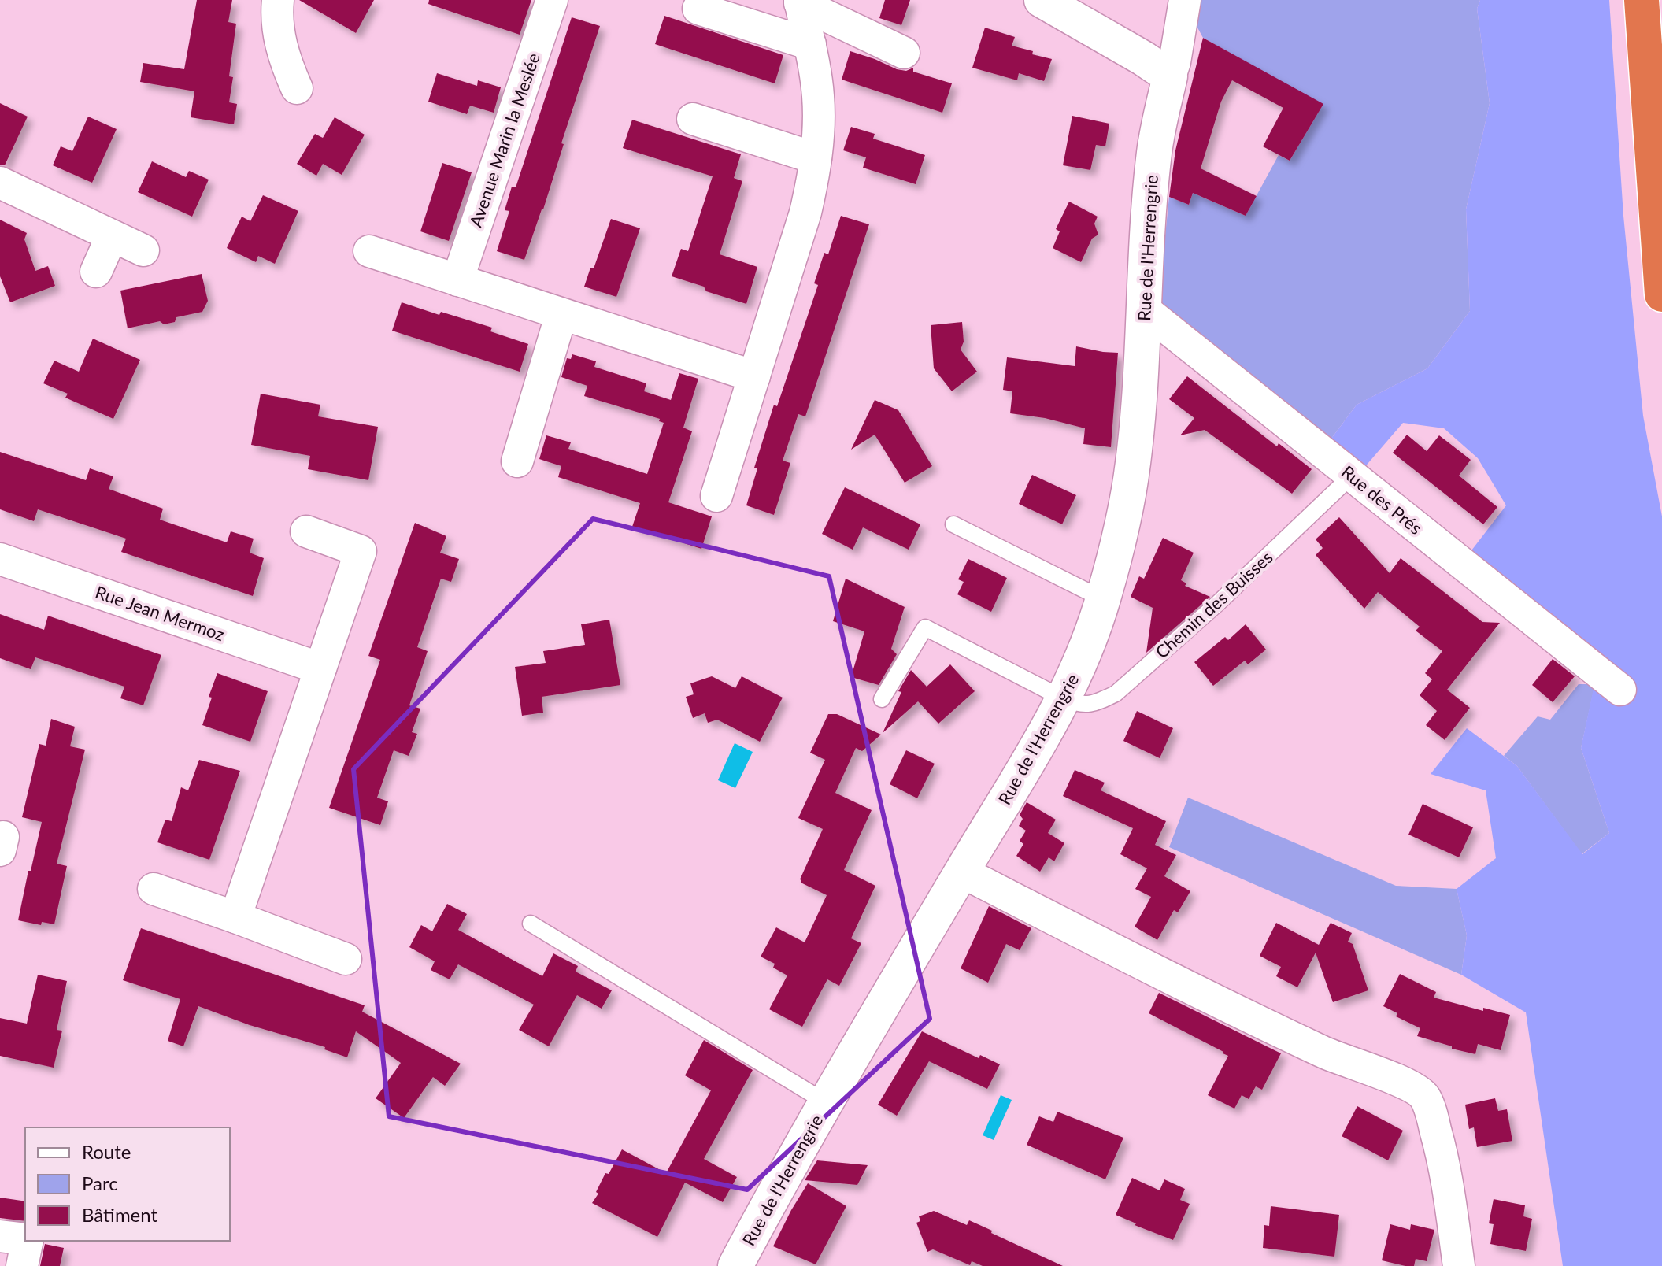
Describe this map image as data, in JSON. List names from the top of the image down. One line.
{"streets":{"street":["Avenue Marin la Meslée","Rue de l'Herrengrie","Rue des Prés","Rue Jean Mermoz"],"lane":["Chemin des Buisses"]},"crossings":[["Rue de l'Herrengrie","Rue des Prés"],["Rue de l'Herrengrie","Chemin des Buisses"],["Rue des Prés","Chemin des Buisses"]],"legend":["Route","Parc","Bâtiment"]}
